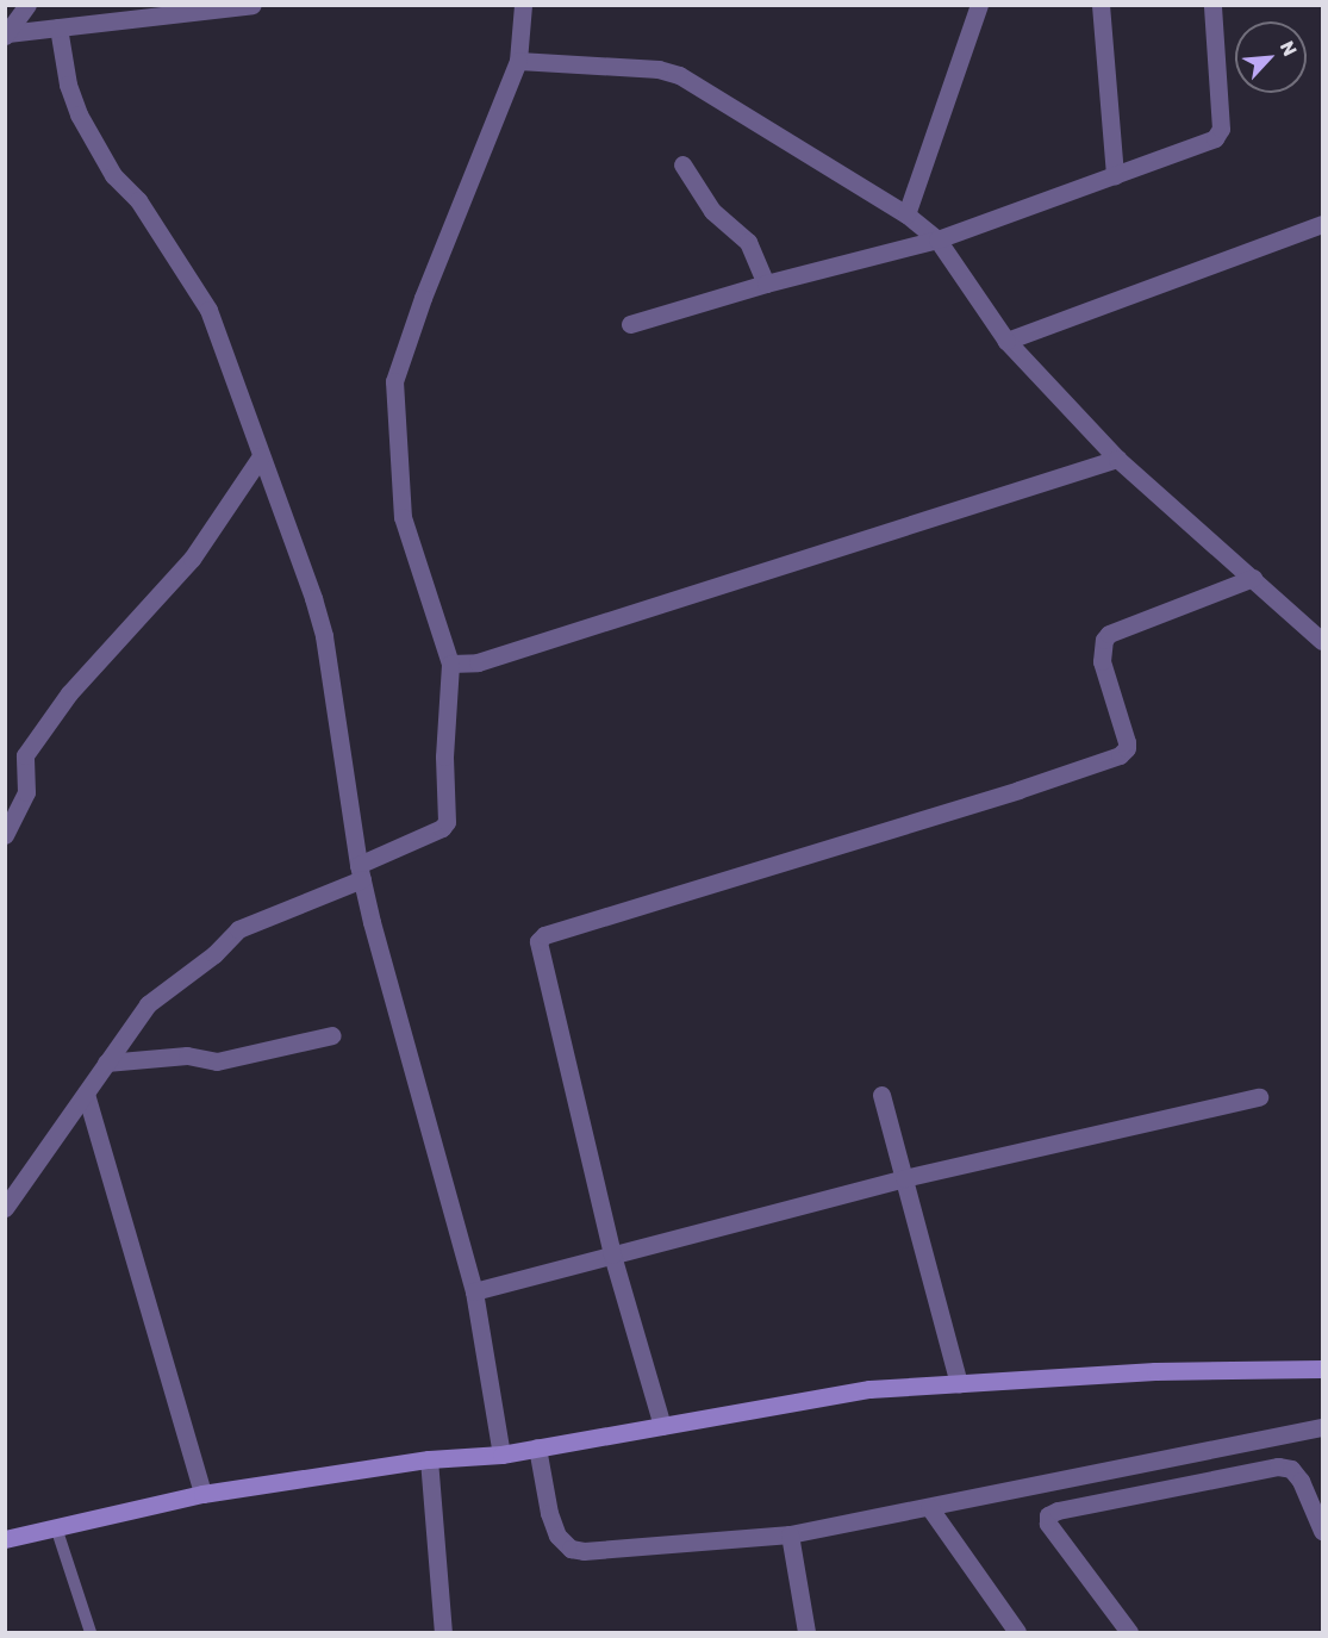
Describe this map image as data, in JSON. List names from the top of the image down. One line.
{"north":"top right"}
